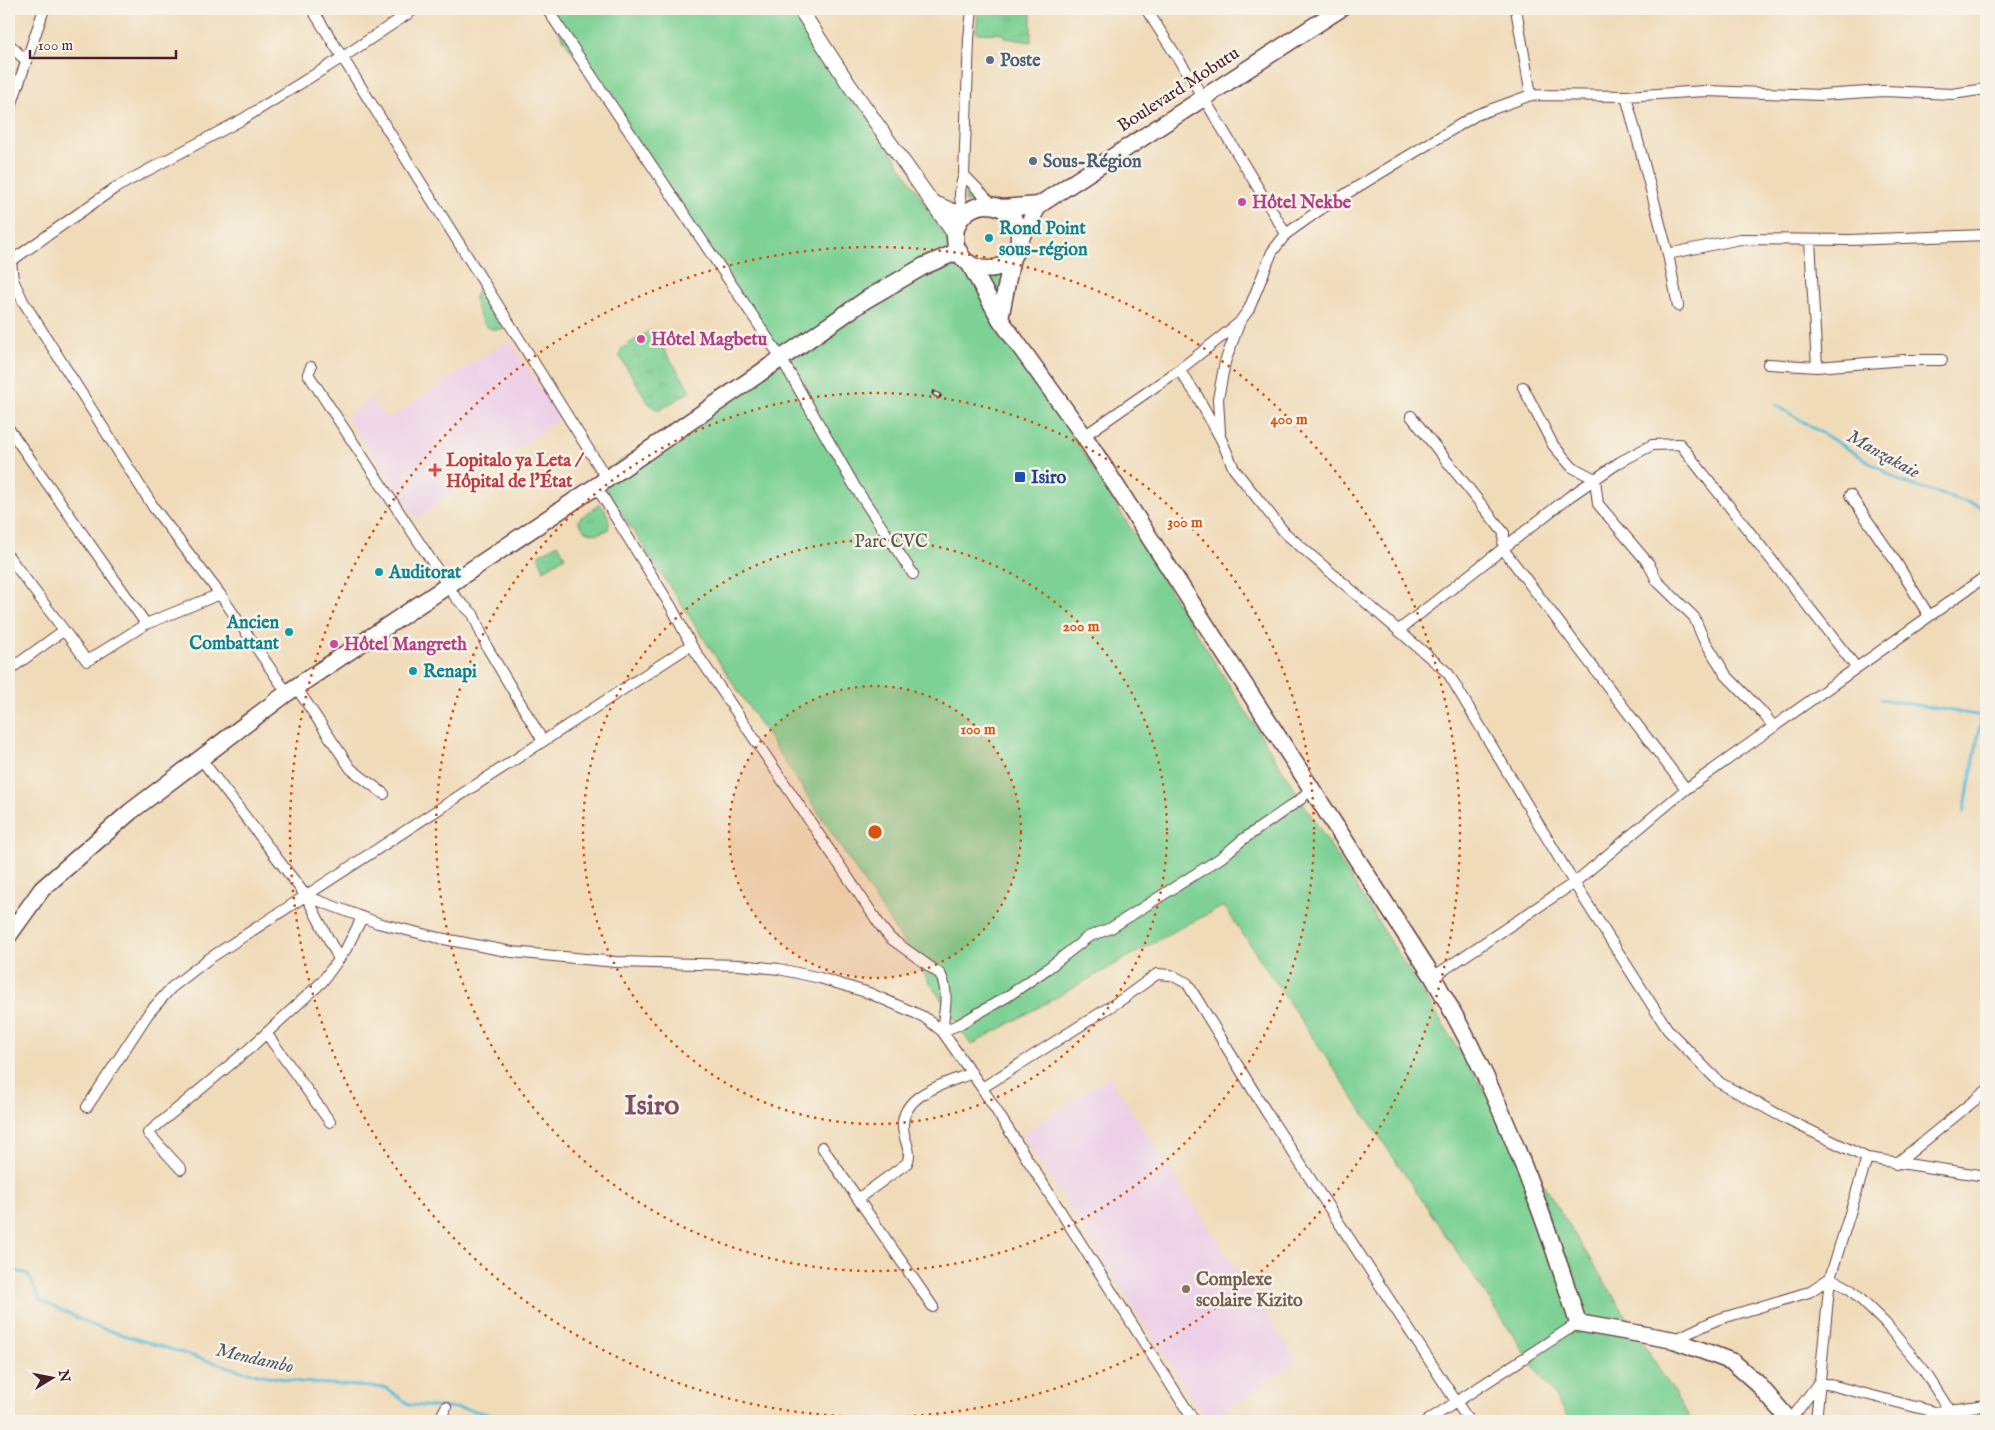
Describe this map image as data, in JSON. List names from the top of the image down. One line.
{"streets":{"main road":["Boulevard Mobutu"]},"districts":["Isiro"],"water":["Manzakaie","Mendambo"],"parks":["Parc CVC"],"places":{"other":["Poste","Sous-Région","Hôtel Nekbe","Rond Point sous-région","Hôtel Magbetu","Auditorat","Ancien Combattant","Hôtel Mangreth","Renapi","Complexe scolaire Kizito"],"health":["Lopitalo ya Leta / Hôpital de l'État"],"transit":["Isiro"]},"scale_bar":"100 m","north":"right","rings":["400 m","300 m","200 m","100 m"]}
